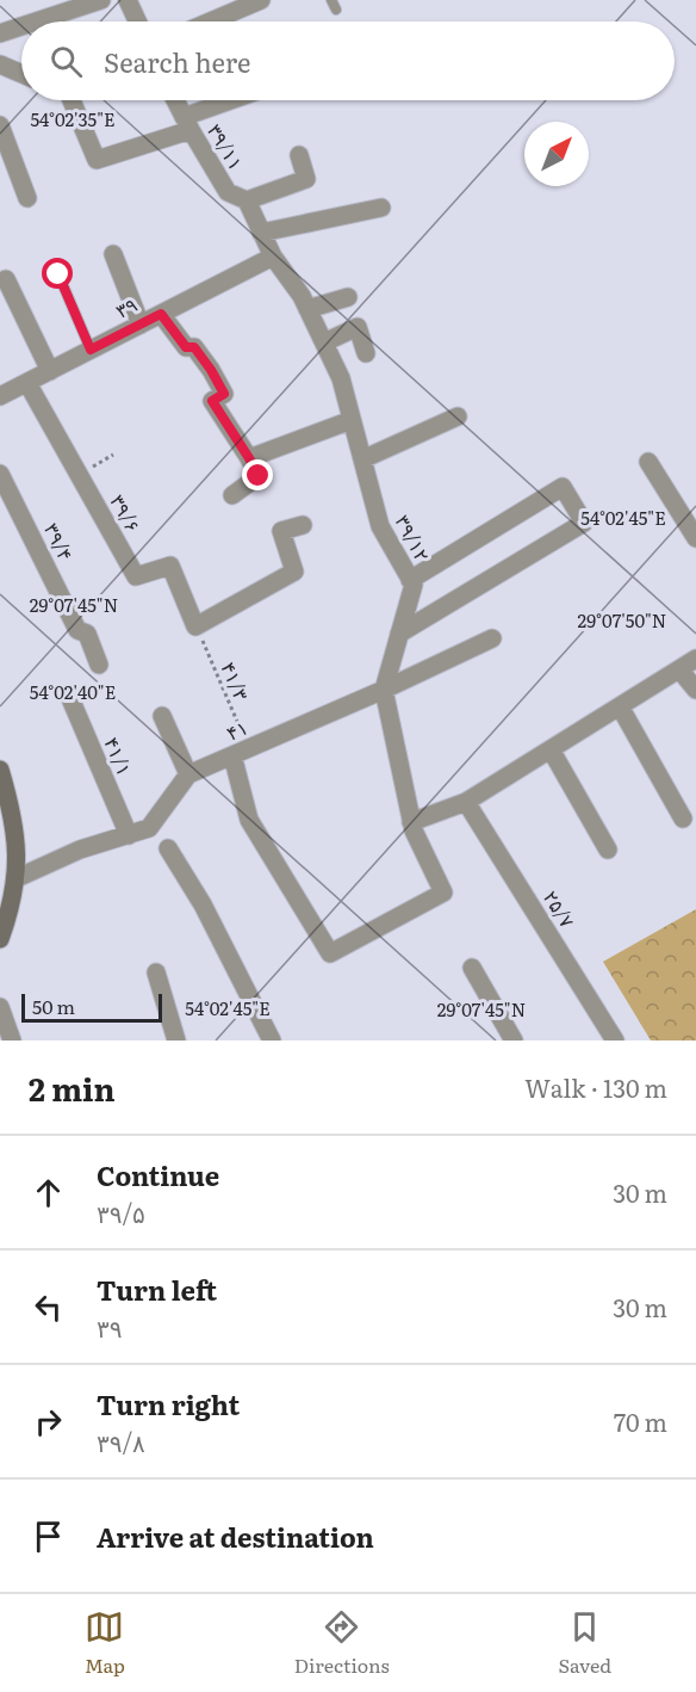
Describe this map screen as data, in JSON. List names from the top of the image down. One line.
{"streets":{"street":["۳۹/۱۱","۳۹","۳۹/۶","۳۹/۱۲","۳۹/۴","۴۱","۴۱/۱","۲۵/۷"],"path":["۴۱/۳"]},"crossings":[["۳۹/۱۱","۳۹"],["۳۹/۱۱","۳۹/۱۲"],["۳۹","۳۹/۶"],["۳۹","۳۹/۱۲"],["۳۹/۶","۴۱/۳"],["۳۹/۱۲","۴۱/۳"],["۳۹/۱۲","۴۱"],["۴۱/۳","۴۱"],["۴۱","۴۱/۱"]],"scale_bar":"50 m","north":"top right","page":{"search":"Search here","scale":"50 m","heading":["2 min","Walk · 130 m"],"list":[["Continue","۳۹/۵","30 m"],["Turn left","۳۹","30 m"],["Turn right","۳۹/۸","70 m"],"Arrive at destination"],"nav":["Map","Directions","Saved"]},"coordinates":["54°02'35\"E","54°02'45\"E","29°07'45\"N","29°07'50\"N","54°02'40\"E"]}
